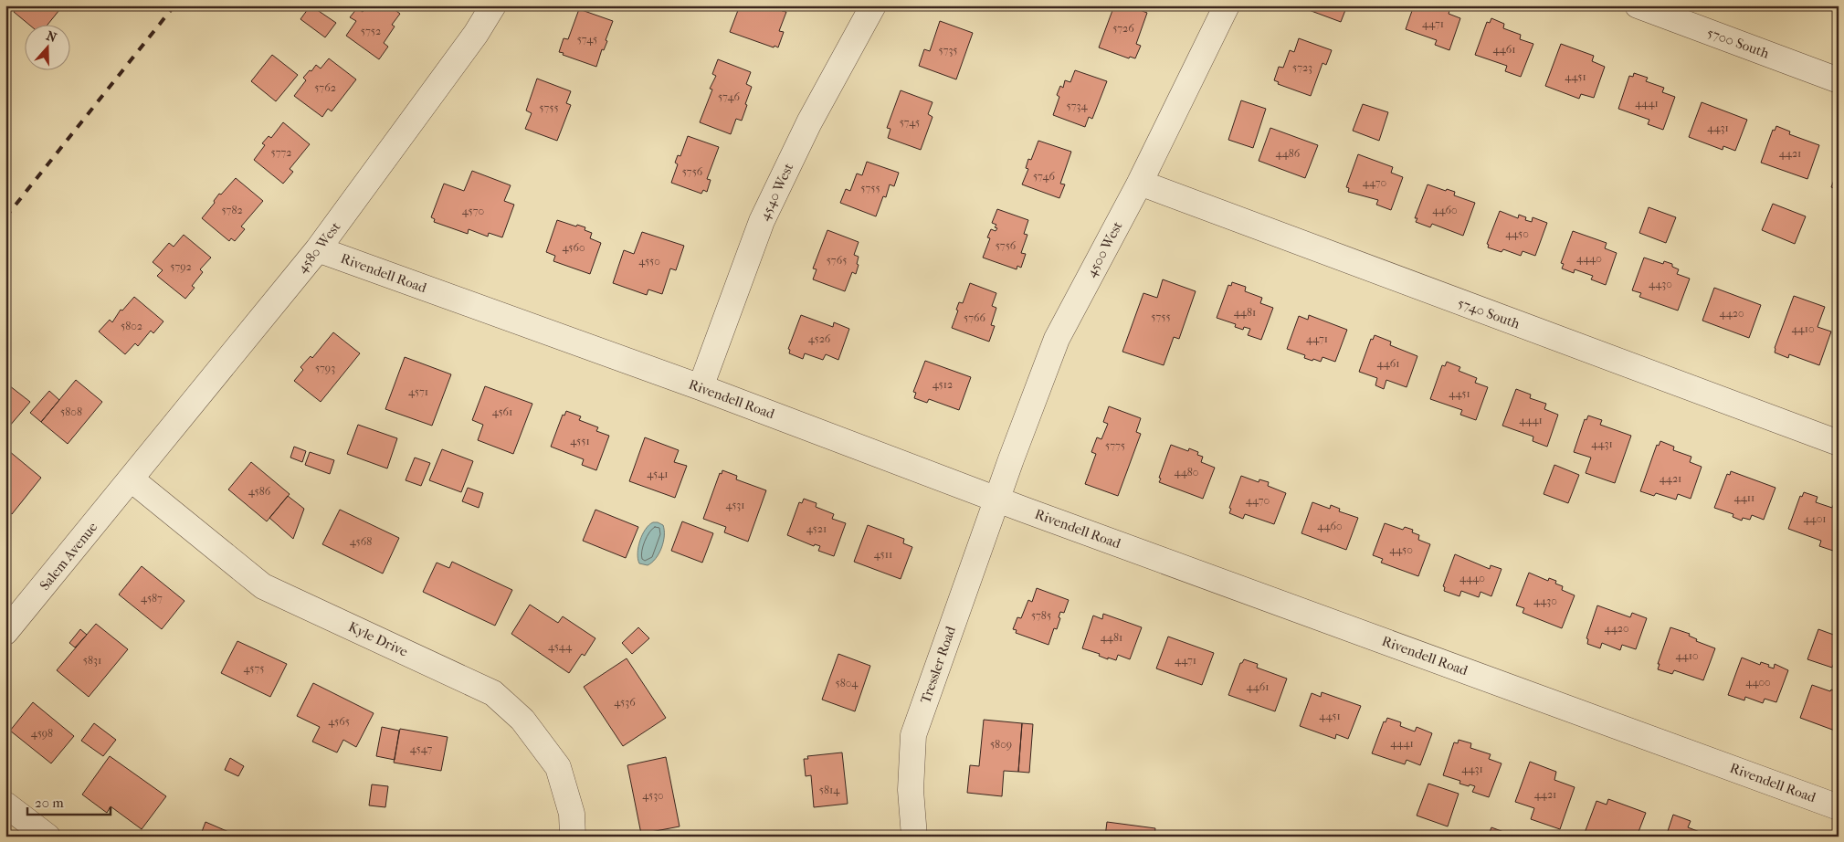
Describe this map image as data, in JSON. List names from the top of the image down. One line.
{"streets":{"street":["5700 South","4540 West","4580 West","4500 West","Rivendell Road","5740 South","Salem Avenue","Kyle Drive","Tressler Road"]},"crossings":[["4540 West","Rivendell Road"],["4580 West","Rivendell Road"],["4580 West","Salem Avenue"],["4580 West","Kyle Drive"],["4500 West","Rivendell Road"],["4500 West","5740 South"],["4500 West","Tressler Road"],["Rivendell Road","Tressler Road"],["Salem Avenue","Kyle Drive"]],"house_numbers":["4471","5726","5752","5745","4461","5735","5723","4451","5762","5746","4441","5734","5755","5745","4431","5772","4486","4421","5756","5746","4470","5755","5782","4460","4570","4450","5756","4560","4440","5765","4550","5792","4430","4481","4420","5755","5766","5802","4410","4526","4471","4461","5793","4512","4571","4451","5808","4561","4441","4551","4431","5775","4480","4541","4421","4586","4411","4470","4531","4401","4460","4521","4568","4450","4511","4440","4587","4430","5785","4420","4481","4544","4410","5831","4471","4575","4400","5804","4461","4536","4451","4565","4598","4441","5809","4547","4431","5814","4421","4530"],"scale_bar":"20 m","north":"top"}
